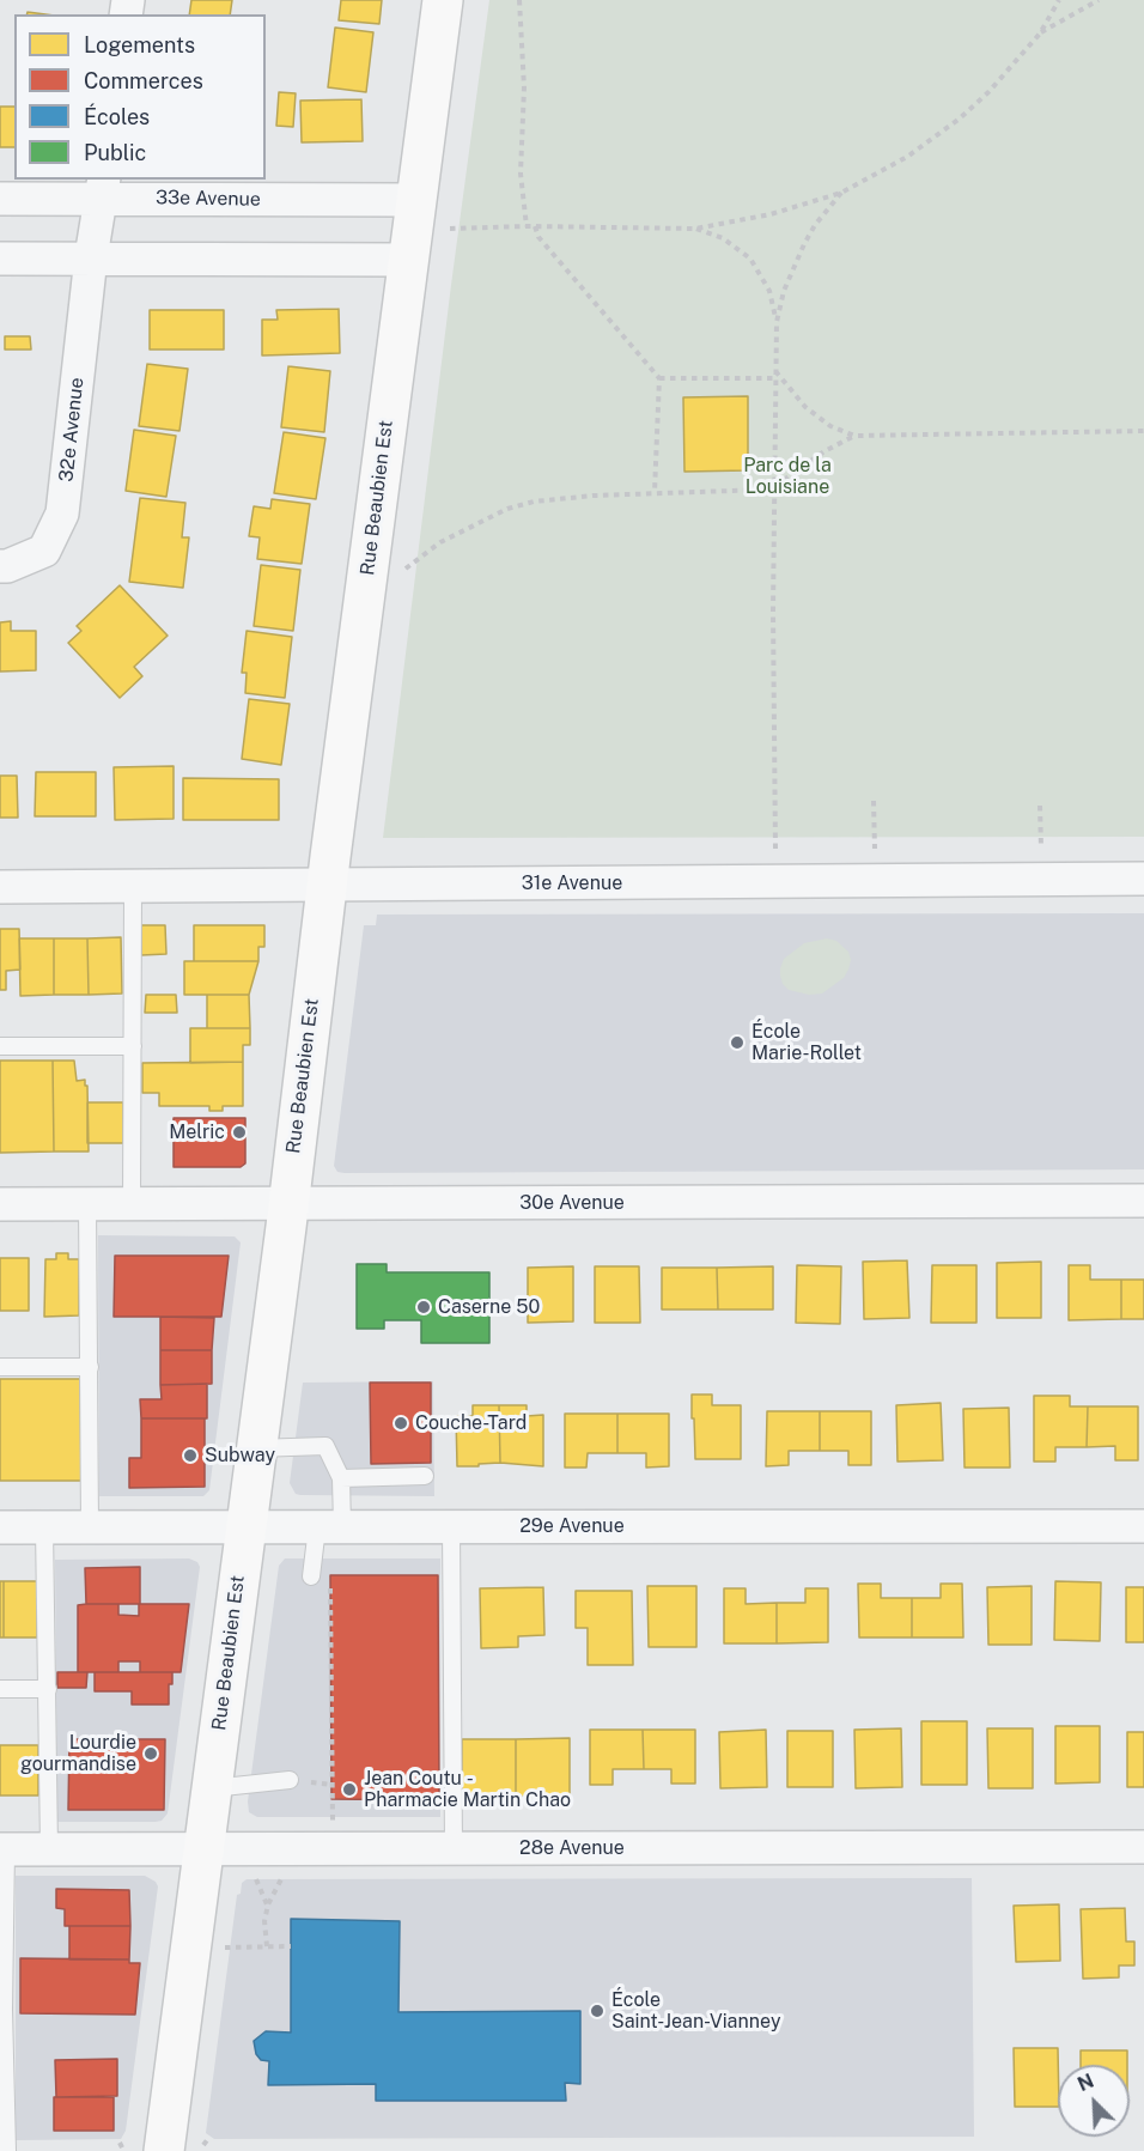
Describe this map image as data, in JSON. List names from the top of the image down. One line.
{"streets":{"street":["33e Avenue","32e Avenue","Rue Beaubien Est","31e Avenue","30e Avenue","29e Avenue","28e Avenue"]},"crossings":[["33e Avenue","32e Avenue"],["33e Avenue","Rue Beaubien Est"],["Rue Beaubien Est","31e Avenue"],["Rue Beaubien Est","30e Avenue"],["Rue Beaubien Est","29e Avenue"],["Rue Beaubien Est","28e Avenue"]],"parks":["Parc de la Louisiane"],"places":["École Marie-Rollet","Melric","Caserne 50","Couche-Tard","Subway","Lourdie gourmandise","Jean Coutu - Pharmacie Martin Chao","École Saint-Jean-Vianney"],"legend":["Logements","Commerces","Écoles","Public"],"north":"top left"}
